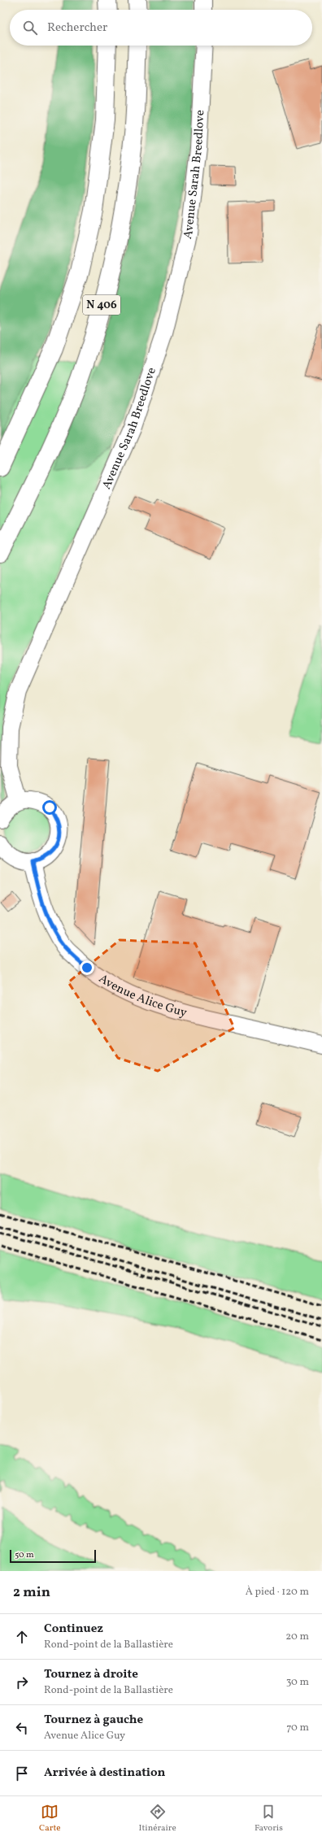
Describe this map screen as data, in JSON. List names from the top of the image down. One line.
{"streets":{"highway":["N 406"],"main road":["Avenue Sarah Breedlove","Avenue Alice Guy"]},"scale_bar":"50 m","page":{"search":"Rechercher","scale":"50 m","heading":["2 min","À pied · 120 m"],"list":[["Continuez","Rond-point de la Ballastière","20 m"],["Tournez à droite","Rond-point de la Ballastière","30 m"],["Tournez à gauche","Avenue Alice Guy","70 m"],"Arrivée à destination"],"nav":["Carte","Itinéraire","Favoris"]}}
